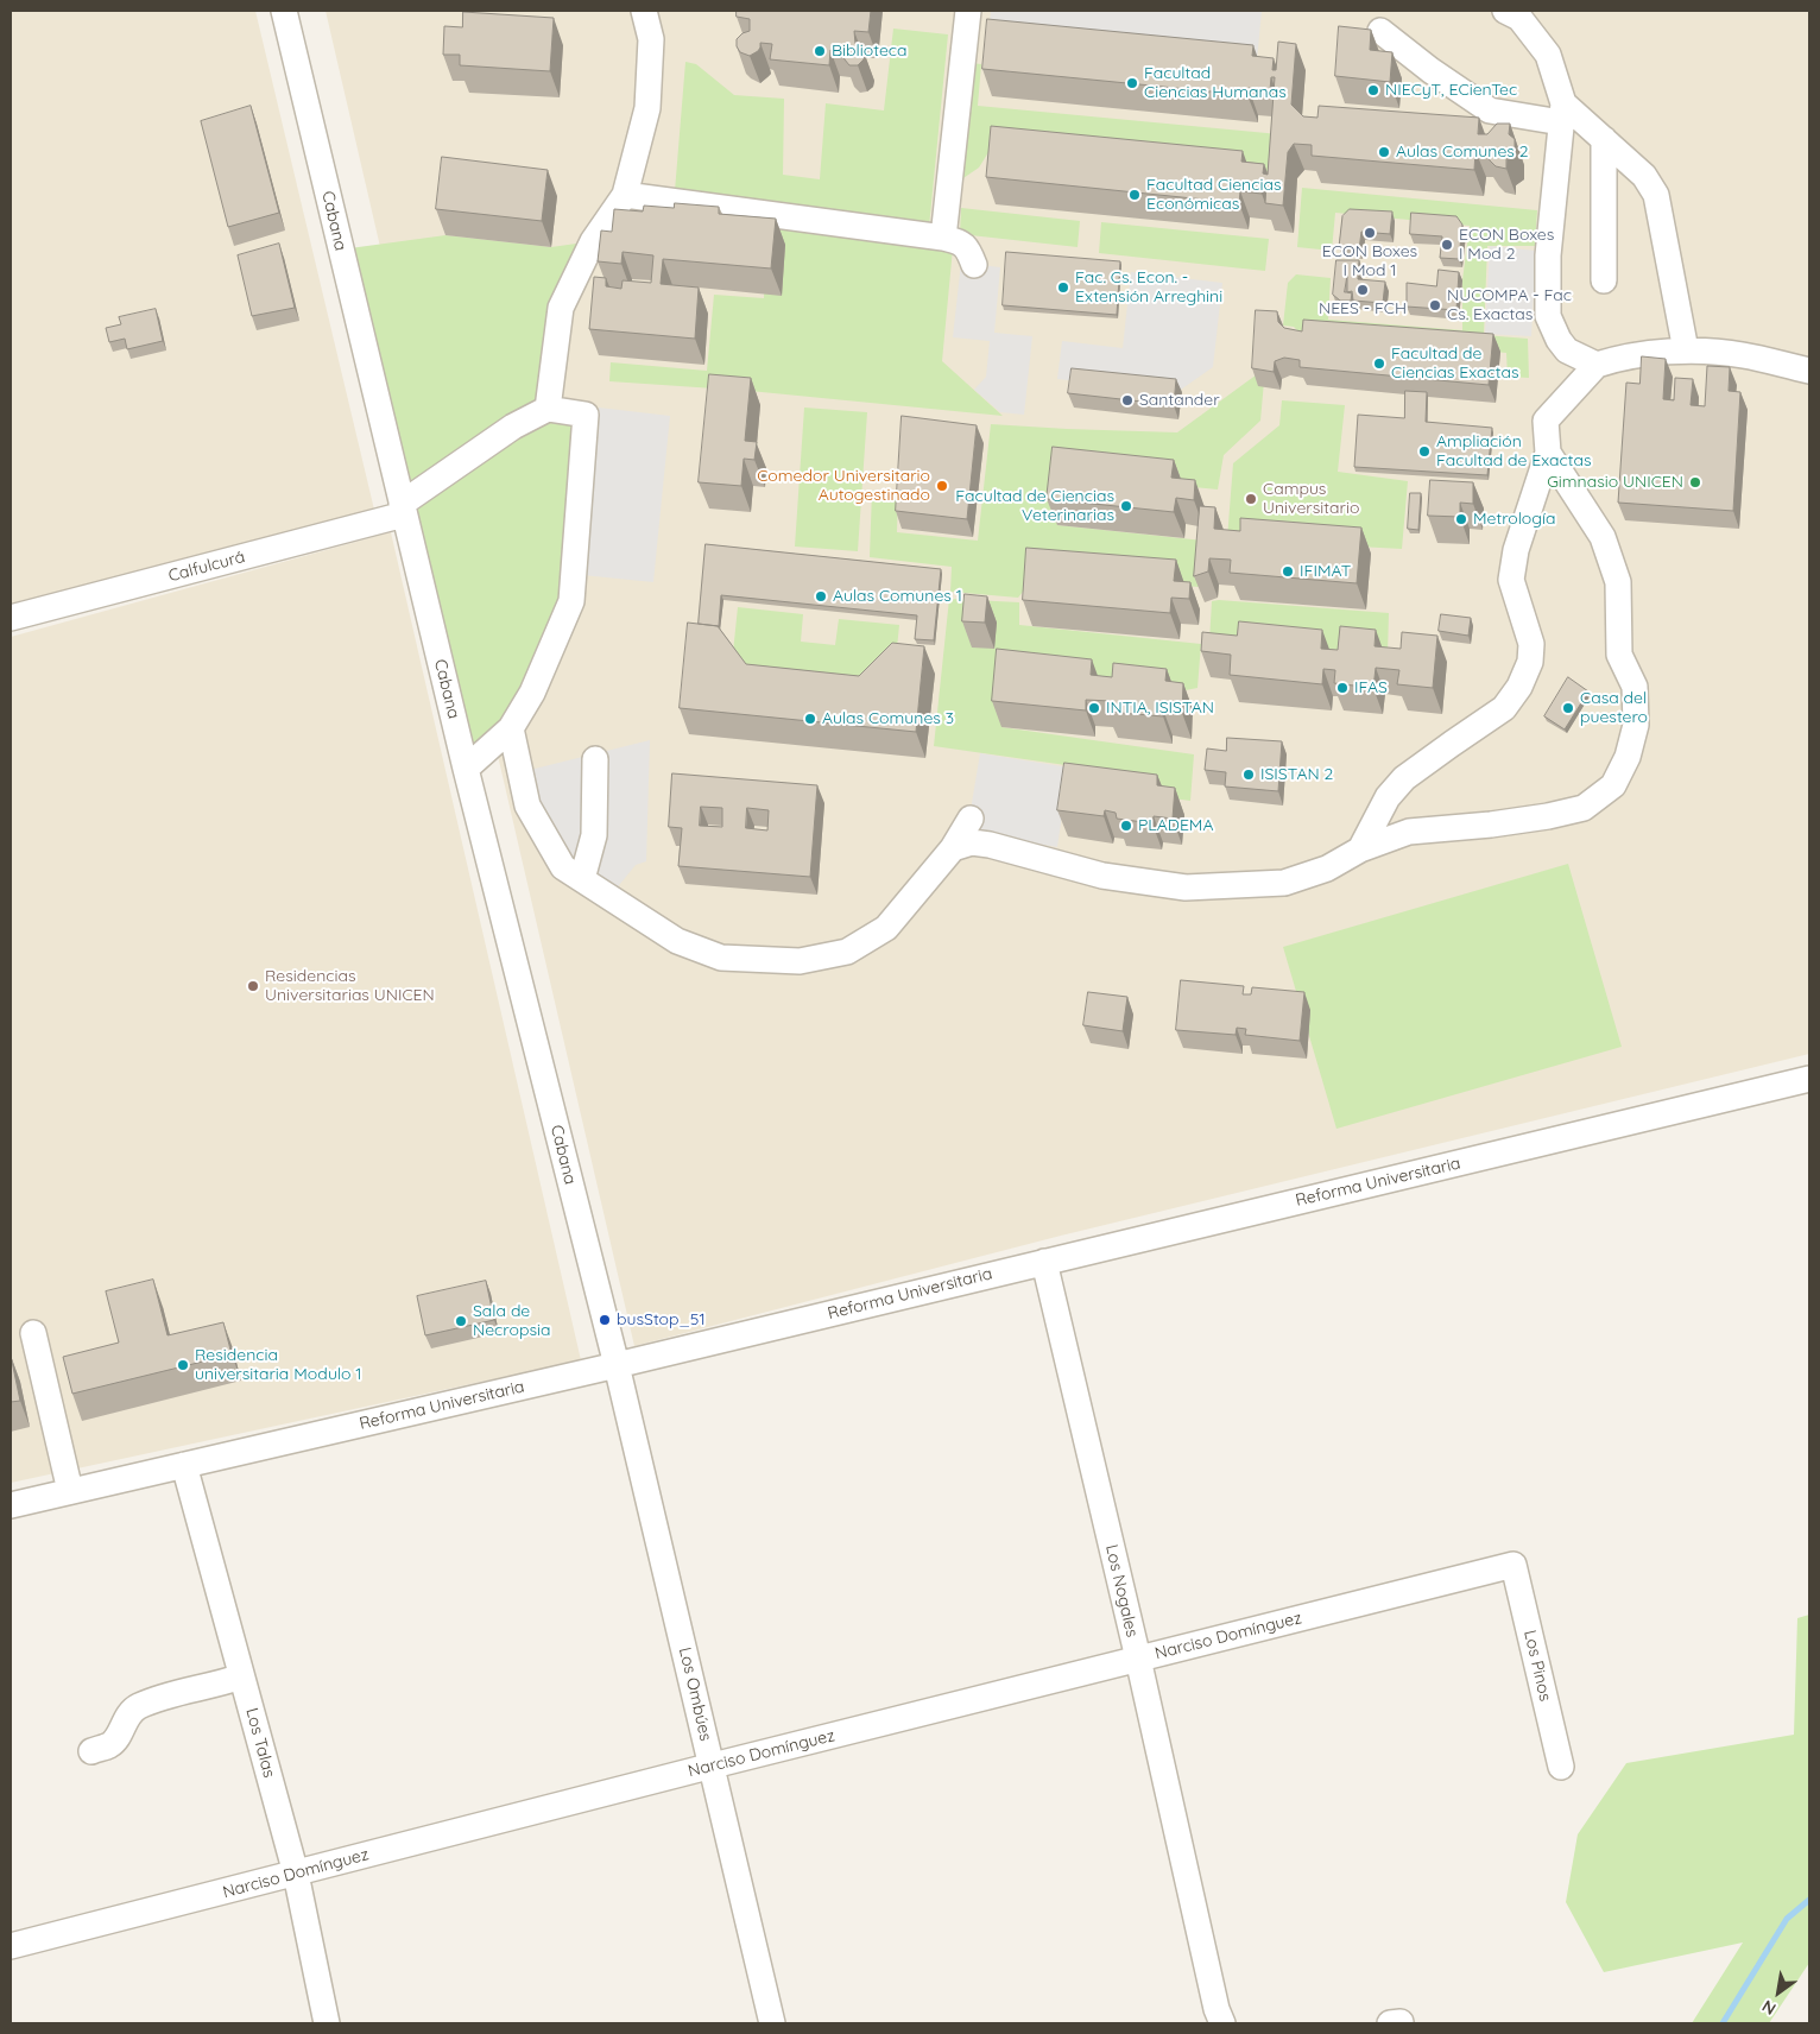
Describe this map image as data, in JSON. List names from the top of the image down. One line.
{"streets":{"street":["Cabana","Calfulcurá","Reforma Universitaria","Los Nogales","Narciso Domínguez","Los Pinos","Los Ombúes","Los Talas"]},"crossings":[["Cabana","Calfulcurá"],["Cabana","Reforma Universitaria"],["Cabana","Los Ombúes"],["Reforma Universitaria","Los Nogales"],["Reforma Universitaria","Los Ombúes"],["Reforma Universitaria","Los Talas"],["Los Nogales","Narciso Domínguez"],["Narciso Domínguez","Los Pinos"],["Narciso Domínguez","Los Ombúes"],["Narciso Domínguez","Los Talas"]],"places":["Biblioteca","Facultad Ciencias Humanas","NIECyT, ECienTec","Aulas Comunes 2","Facultad Ciencias Económicas","ECON Boxes I Mod 1","ECON Boxes I Mod 2","Fac. Cs. Econ. - Extensión Arreghini","NEES - FCH","NUCOMPA - Fac Cs. Exactas","Facultad de Ciencias Exactas","Santander","Ampliación Facultad de Exactas","Gimnasio UNICEN","Comedor Universitario Autogestinado","Campus Universitario","Facultad de Ciencias Veterinarias","Metrología","IFIMAT","Aulas Comunes 1","IFAS","INTIA, ISISTAN","Casa del puestero","Aulas Comunes 3","ISISTAN 2","PLADEMA","Residencias Universitarias UNICEN","busStop_51","Sala de Necropsia","Residencia universitaria Modulo 1"],"north":"bottom left"}
